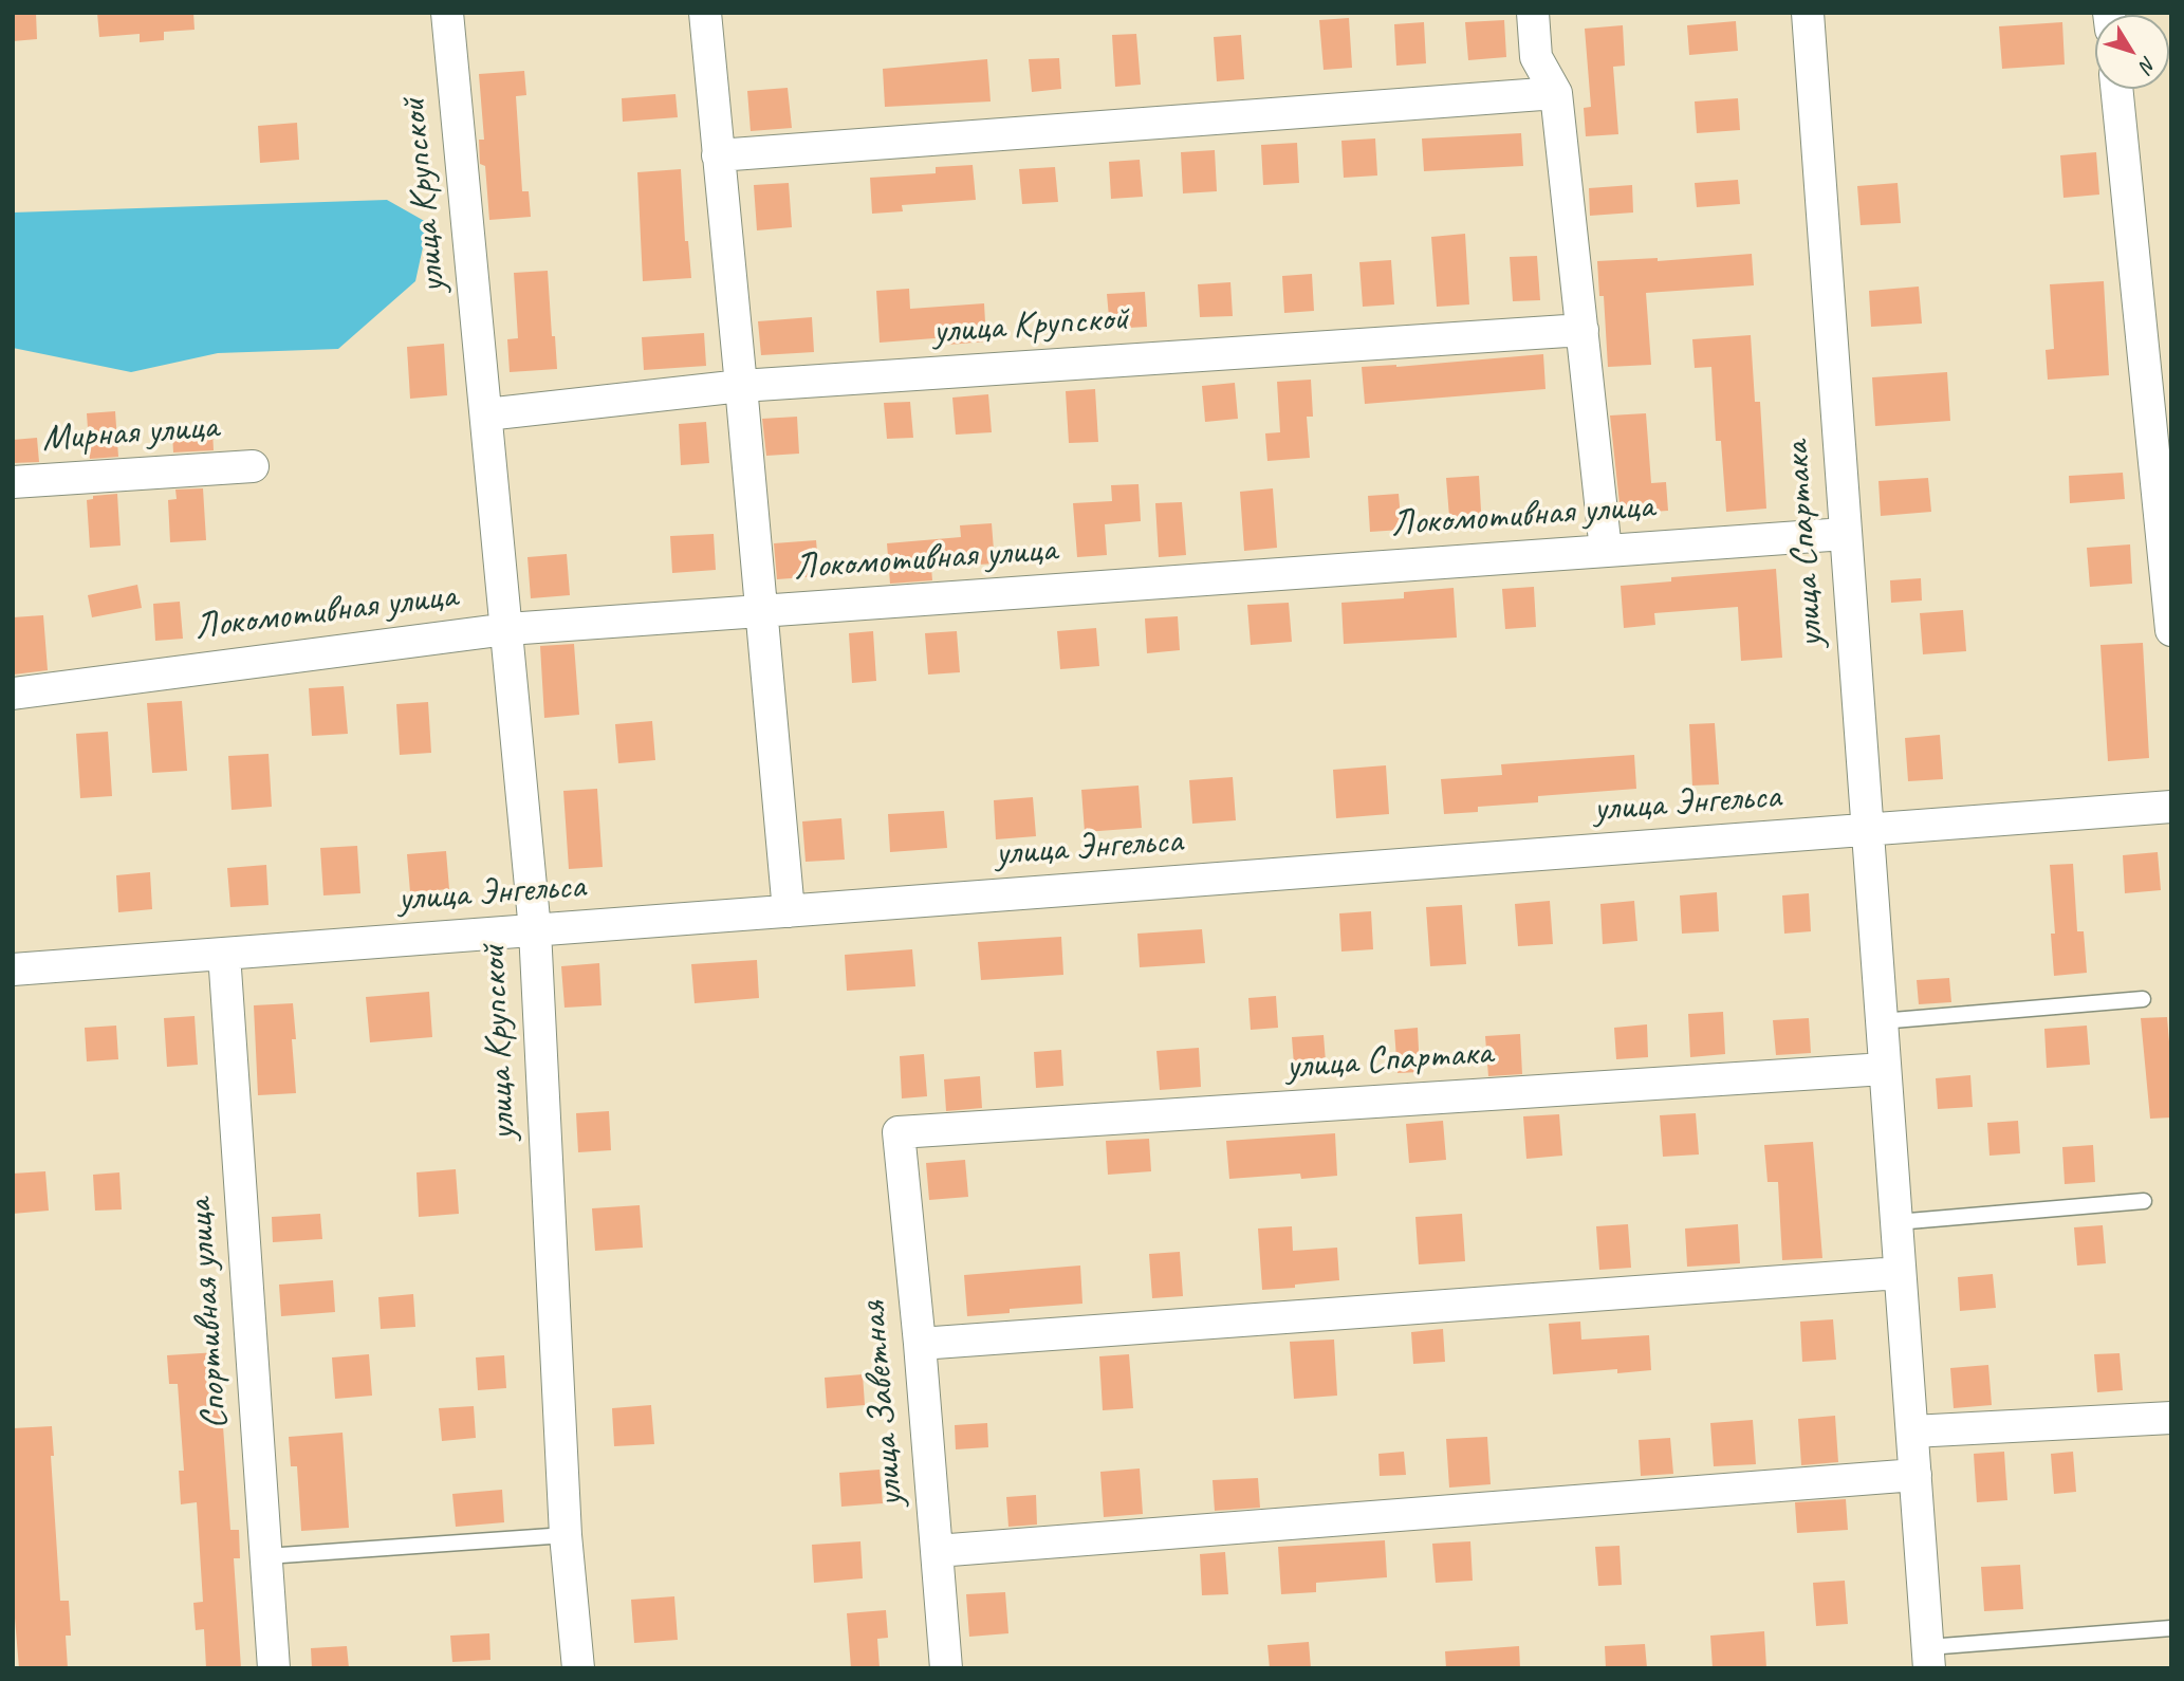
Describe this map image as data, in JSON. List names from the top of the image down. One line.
{"streets":{"street":["улица Крупской","Мирная улица","Локомотивная улица","улица Спартака","улица Энгельса","Спортивная улица","улица Заветная"]},"crossings":[["улица Крупской","Локомотивная улица"],["улица Крупской","улица Энгельса"],["Локомотивная улица","улица Спартака"],["улица Спартака","улица Энгельса"],["улица Спартака","улица Заветная"],["улица Энгельса","Спортивная улица"]],"north":"bottom right"}
